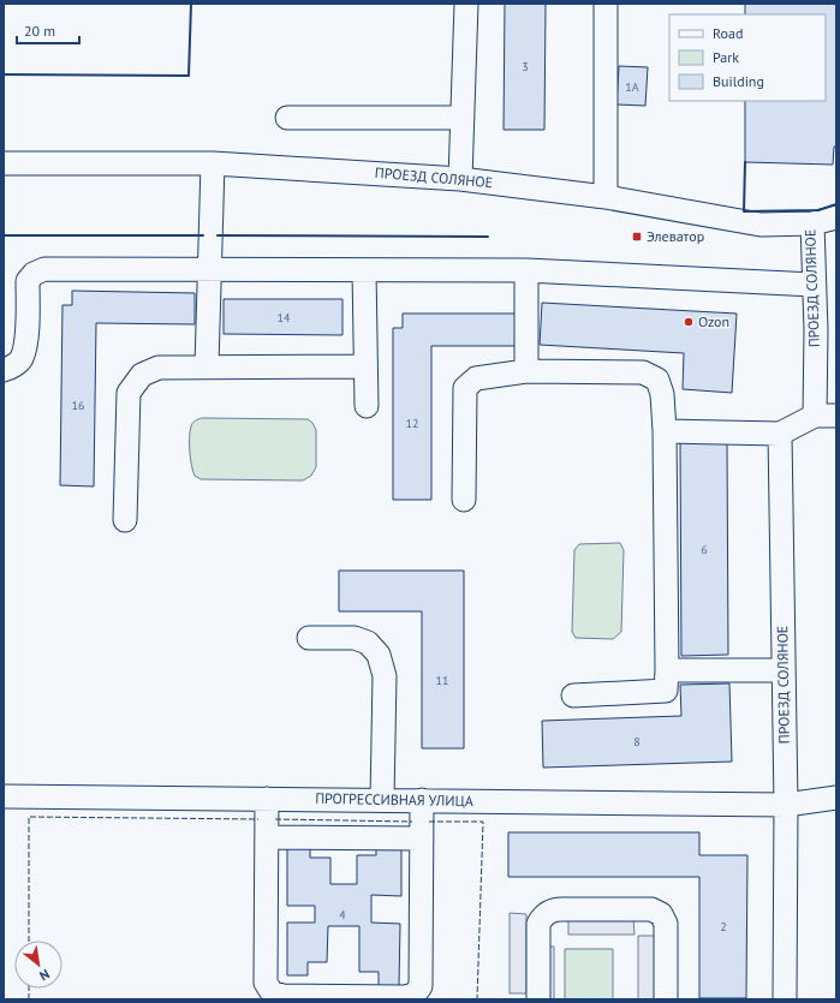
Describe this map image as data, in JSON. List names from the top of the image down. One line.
{"streets":{"street":["ПРОЕЗД СОЛЯНОЕ","ПРОГРЕССИВНАЯ УЛИЦА"]},"crossings":[["ПРОЕЗД СОЛЯНОЕ","ПРОГРЕССИВНАЯ УЛИЦА"]],"places":{"transit":["Элеватор"],"other":["Ozon"]},"house_numbers":["3","1А","14","16","12","6","11","8","4","2"],"legend":["Road","Park","Building"],"scale_bar":"20 m","north":"bottom right"}
